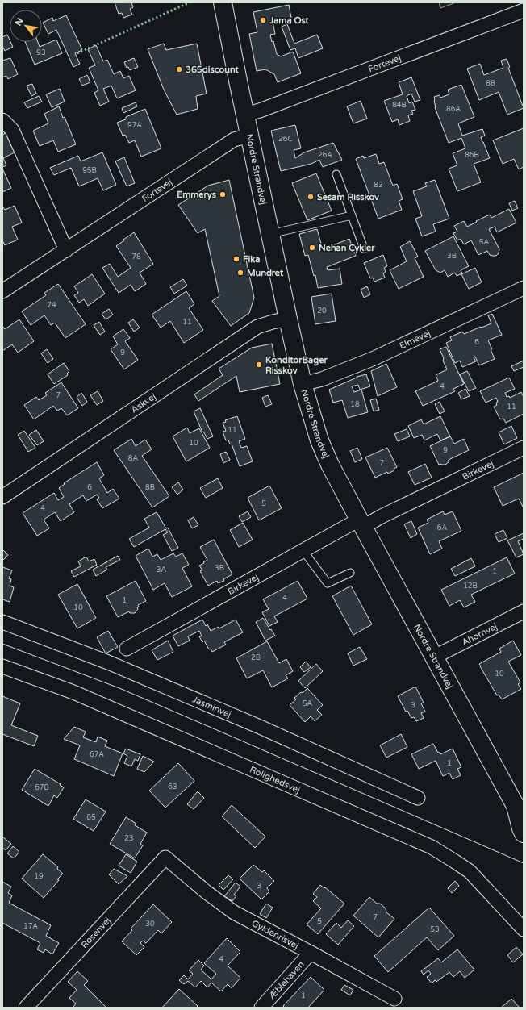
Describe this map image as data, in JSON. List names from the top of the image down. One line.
{"streets":{"street":["Fortevej","Nordre Strandvej","Elmevej","Askvej","Birkevej","Ahornvej","Jasminvej","Rolighedsvej","Rosenvej","Gyldenrisvej","Æblehaven"]},"crossings":[["Fortevej","Nordre Strandvej"],["Nordre Strandvej","Elmevej"],["Nordre Strandvej","Askvej"],["Nordre Strandvej","Birkevej"],["Nordre Strandvej","Ahornvej"],["Rosenvej","Gyldenrisvej"],["Gyldenrisvej","Æblehaven"]],"places":["Jama Ost","365discount","Emmerys","Sesam Risskov","Nehan Cykler","Fika","Mundret","KonditorBager Risskov"],"house_numbers":["93","88","84B","86A","97A","26C","26A","86B","95B","82","5A","3B","78","74","20","11","6","9","4","7","18","11","11","10","9","8A","7","6","8B","5","4","6A","3B","3A","1","12B","4","1","10","2B","10","5A","3","67A","1","63","67B","65","23","19","3","7","5","30","17A","53","4","1"],"north":"top left"}
